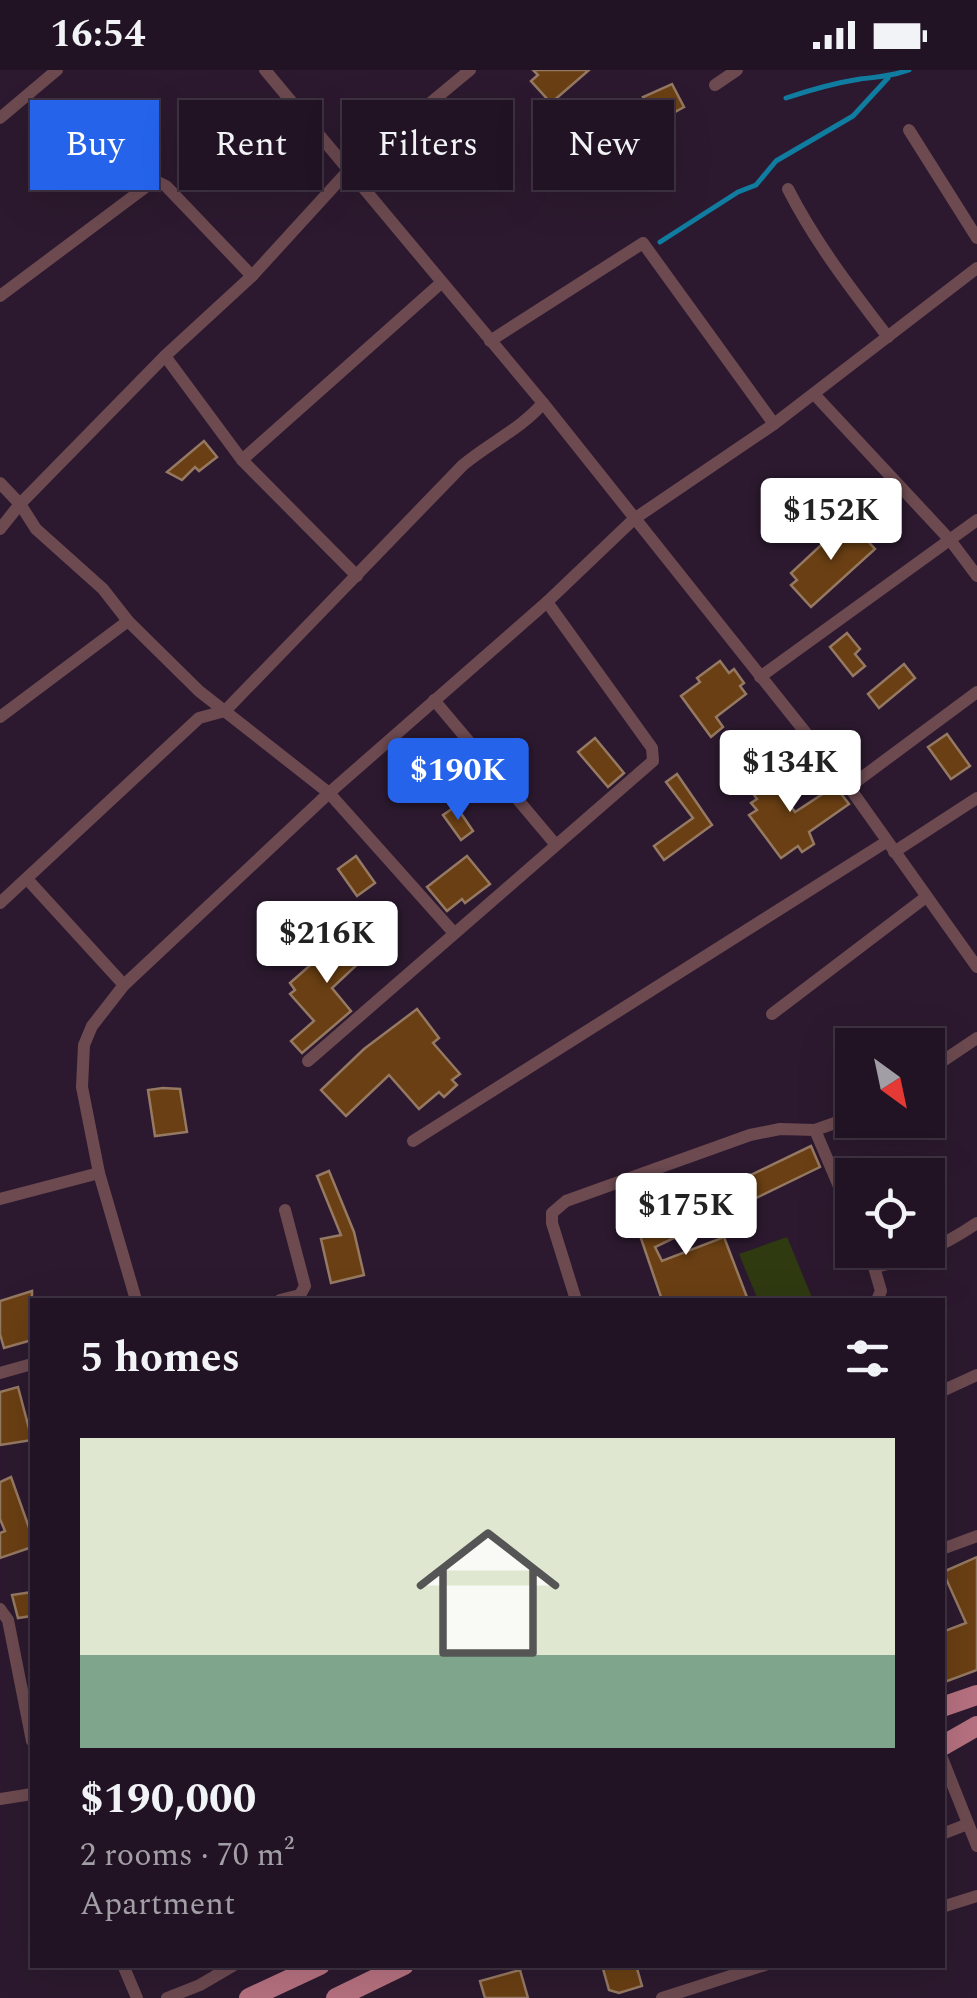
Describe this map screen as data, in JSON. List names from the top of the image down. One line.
{"north":"bottom right","page":{"status":"16:54","chip":["Buy","Rent","Filters","New"],"price":["$152K","$134K","$190K","$216K","$175K"],"heading":"5 homes","list":[{"name":"$190,000","note":"2 rooms · 70 m² · Apartment"}]}}
